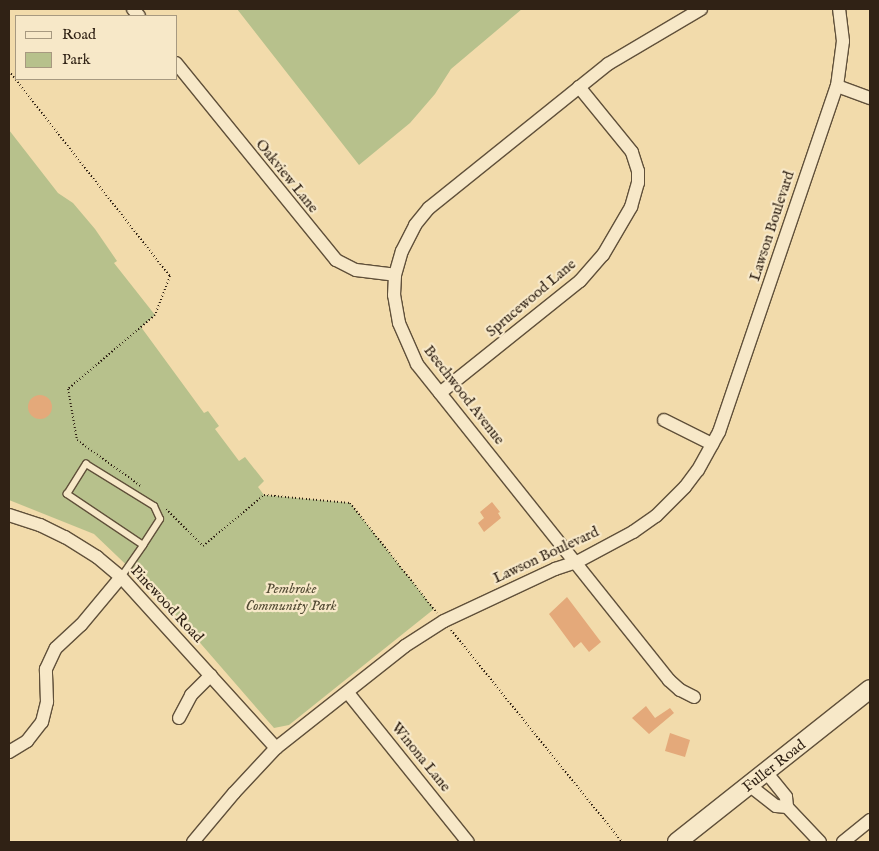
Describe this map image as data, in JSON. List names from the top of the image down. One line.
{"streets":{"street":["Oakview Lane","Lawson Boulevard","Sprucewood Lane","Beechwood Avenue","Pinewood Road","Winona Lane","Fuller Road"]},"crossings":[["Oakview Lane","Beechwood Avenue"],["Lawson Boulevard","Beechwood Avenue"],["Lawson Boulevard","Pinewood Road"],["Lawson Boulevard","Winona Lane"],["Sprucewood Lane","Beechwood Avenue"]],"parks":["Pembroke Community Park"],"legend":["Road","Park"]}
